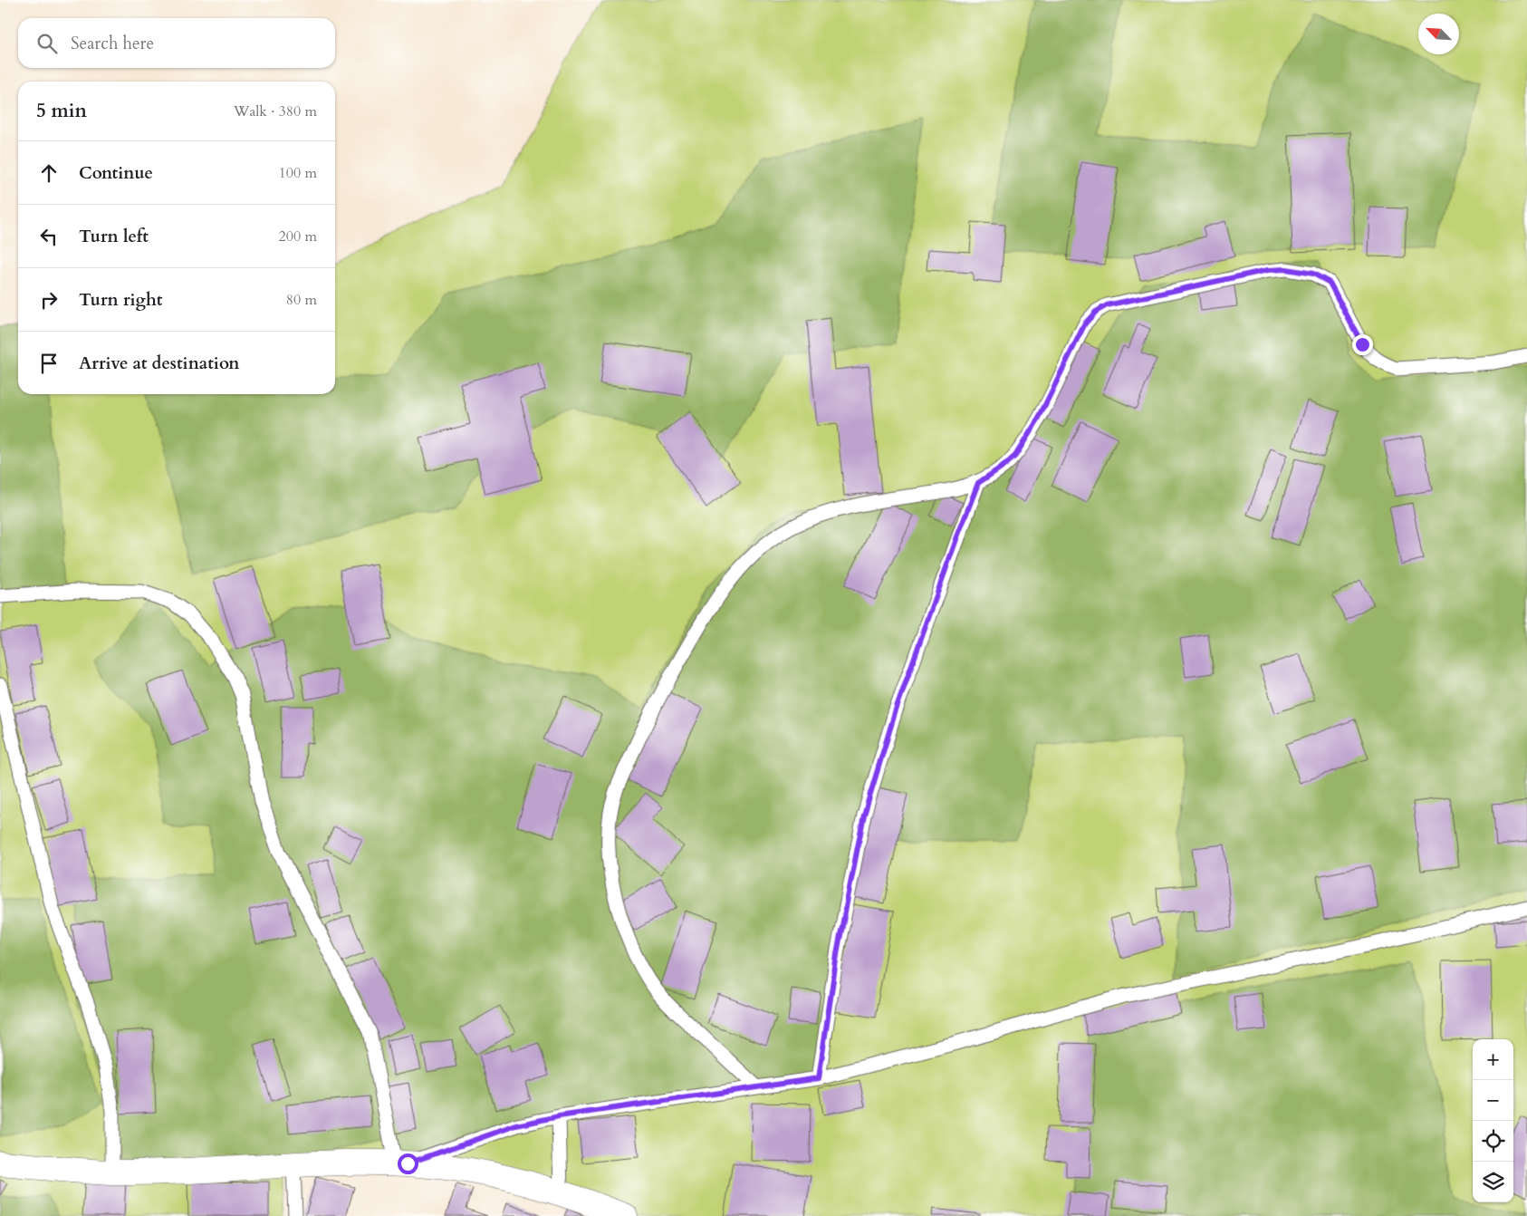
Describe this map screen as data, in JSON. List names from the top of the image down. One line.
{"north":"top left","page":{"search":"Search here","heading":["5 min","Walk · 380 m"],"list":[["Continue","100 m"],["Turn left","200 m"],["Turn right","80 m"],"Arrive at destination"],"map_buttons":["+","−"]}}
